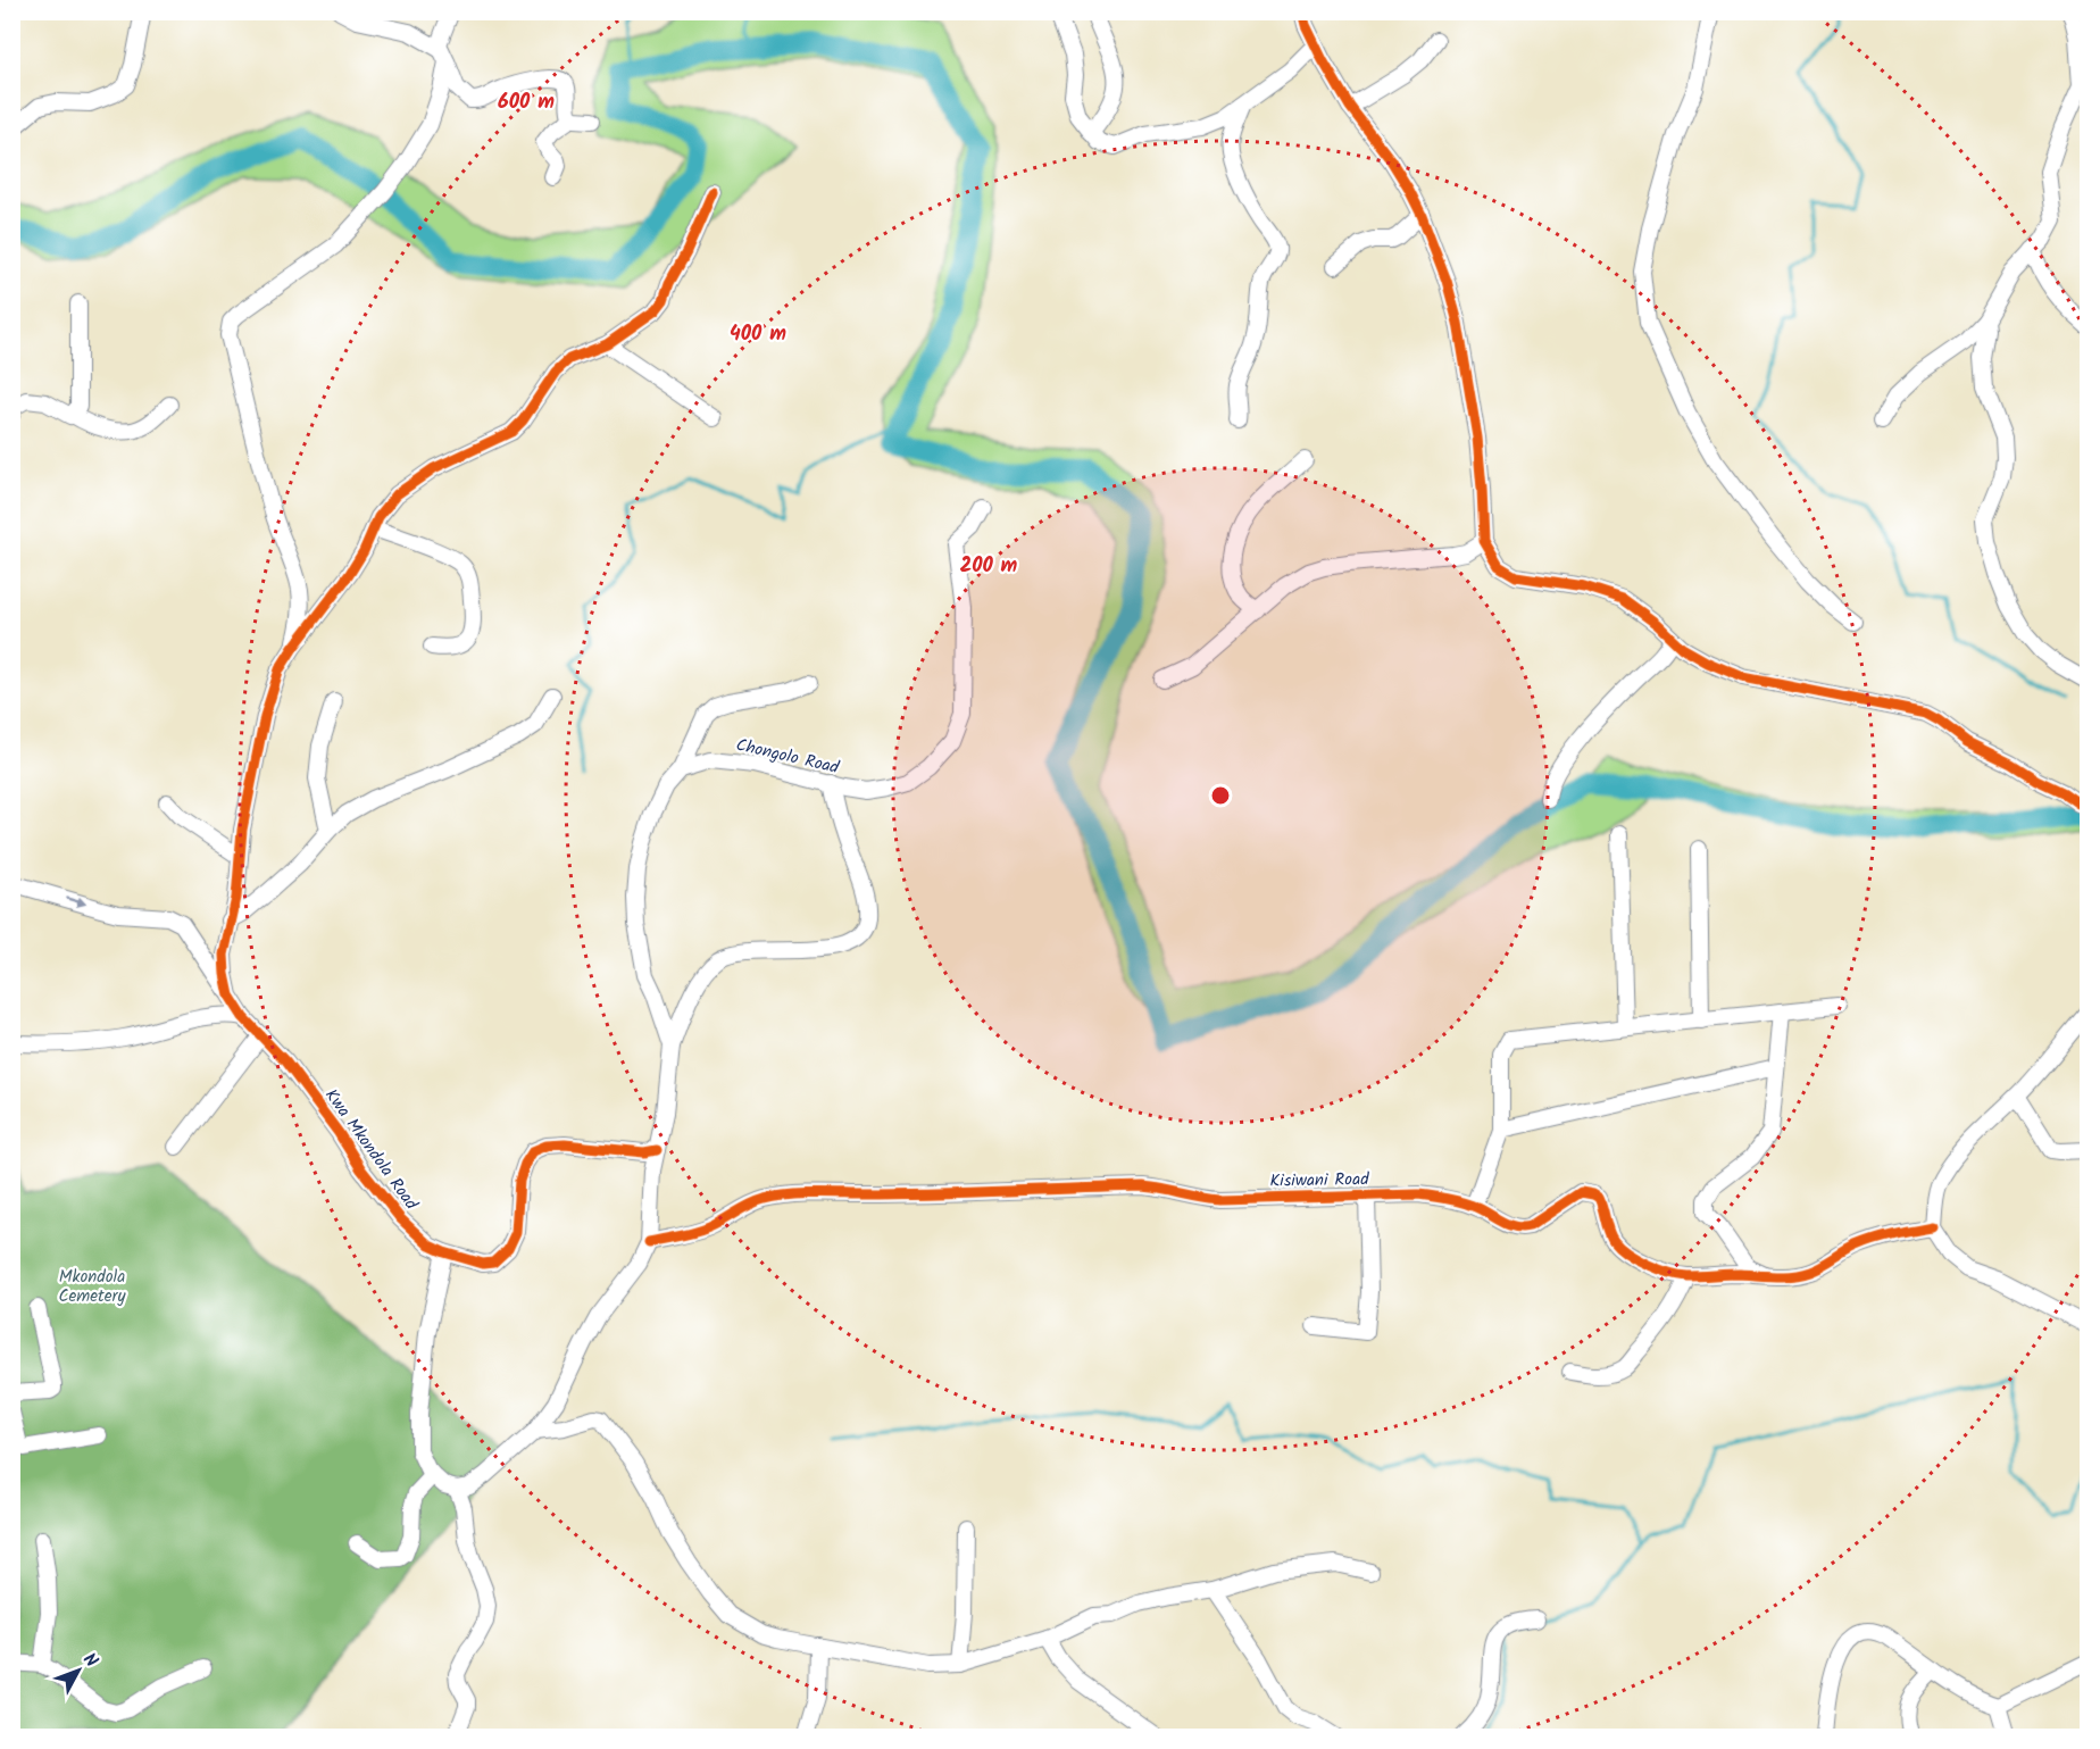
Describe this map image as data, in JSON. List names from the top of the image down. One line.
{"streets":{"street":["Chongolo Road","Kwa Mkondola Road","Kisiwani Road"]},"parks":["Mkondola Cemetery"],"north":"top right","rings":["600 m","400 m","200 m"]}
